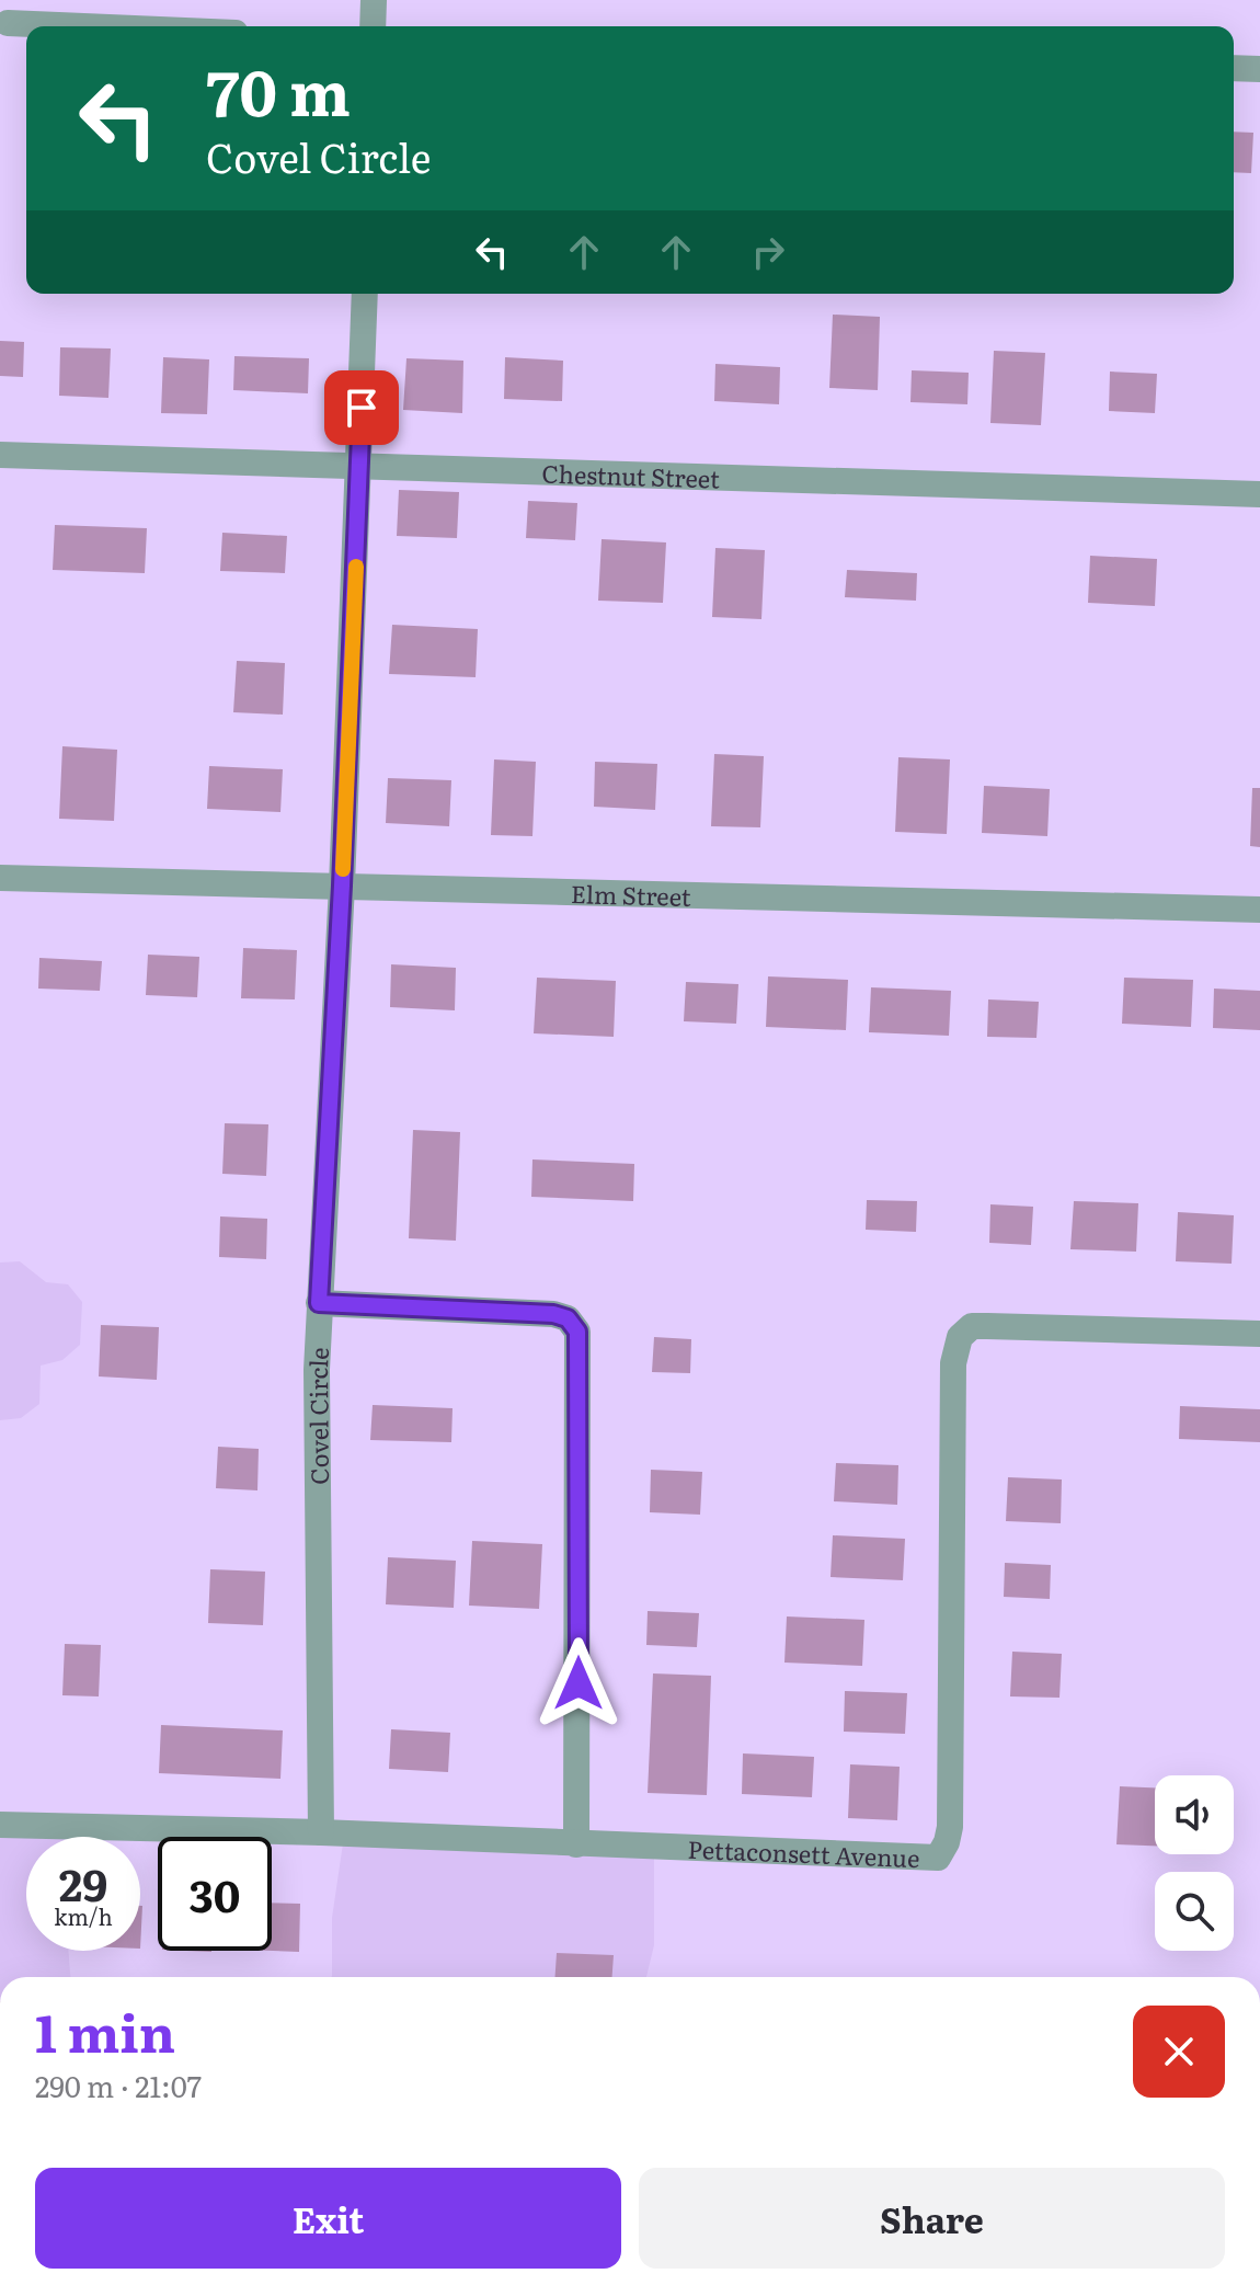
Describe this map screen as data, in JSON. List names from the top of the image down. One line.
{"streets":{"street":["Chestnut Street","Elm Street","Covel Circle","Pettaconsett Avenue"]},"crossings":[["Chestnut Street","Covel Circle"],["Elm Street","Covel Circle"],["Covel Circle","Pettaconsett Avenue"]],"page":{"turn":["70 m","Covel Circle"],"speed":"29 km/h","limit":"30","heading":["1 min","290 m · 21:07"],"buttons":["Exit","Share"]}}
